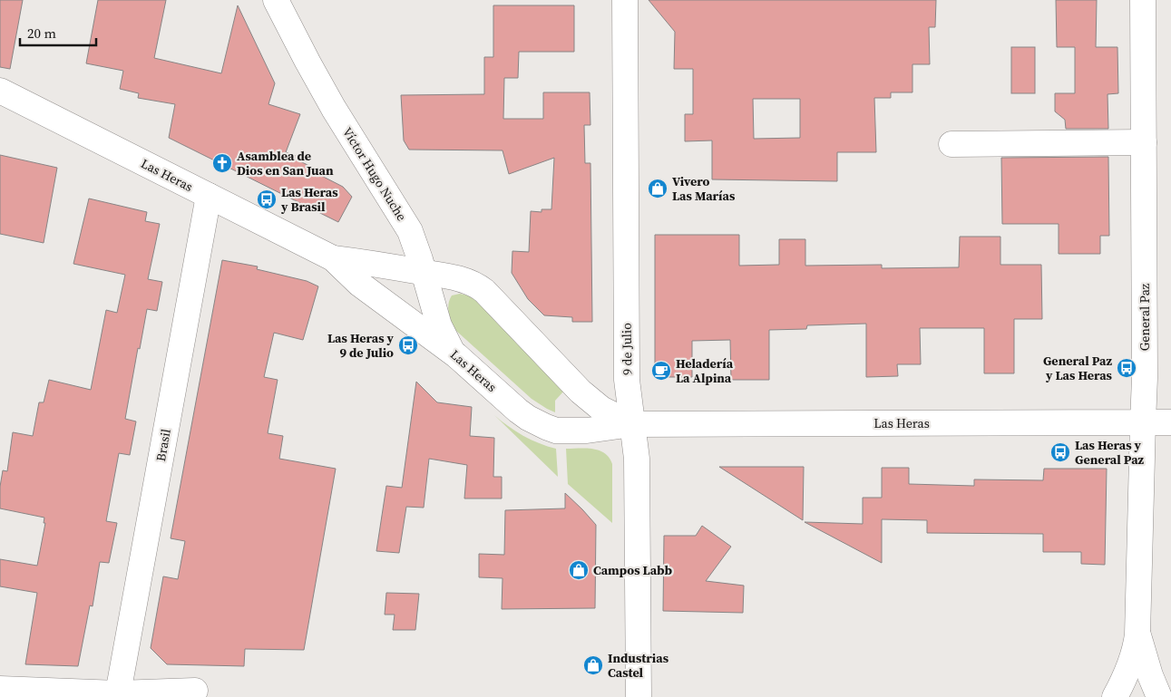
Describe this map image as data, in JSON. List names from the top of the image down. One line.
{"streets":{"street":["Víctor Hugo Nuche","Las Heras","General Paz","9 de Julio","Brasil"]},"crossings":[["Víctor Hugo Nuche","Las Heras"],["Las Heras","General Paz"],["Las Heras","9 de Julio"],["Las Heras","Brasil"]],"places":{"church":["Asamblea de Dios en San Juan"],"shop":["Vivero Las Marías","Campos Labb","Industrias Castel"],"bus stop":["Las Heras y Brasil","Las Heras y 9 de Julio","General Paz y Las Heras","Las Heras y General Paz"],"cafe":["Heladería La Alpina"]},"scale_bar":"20 m"}
